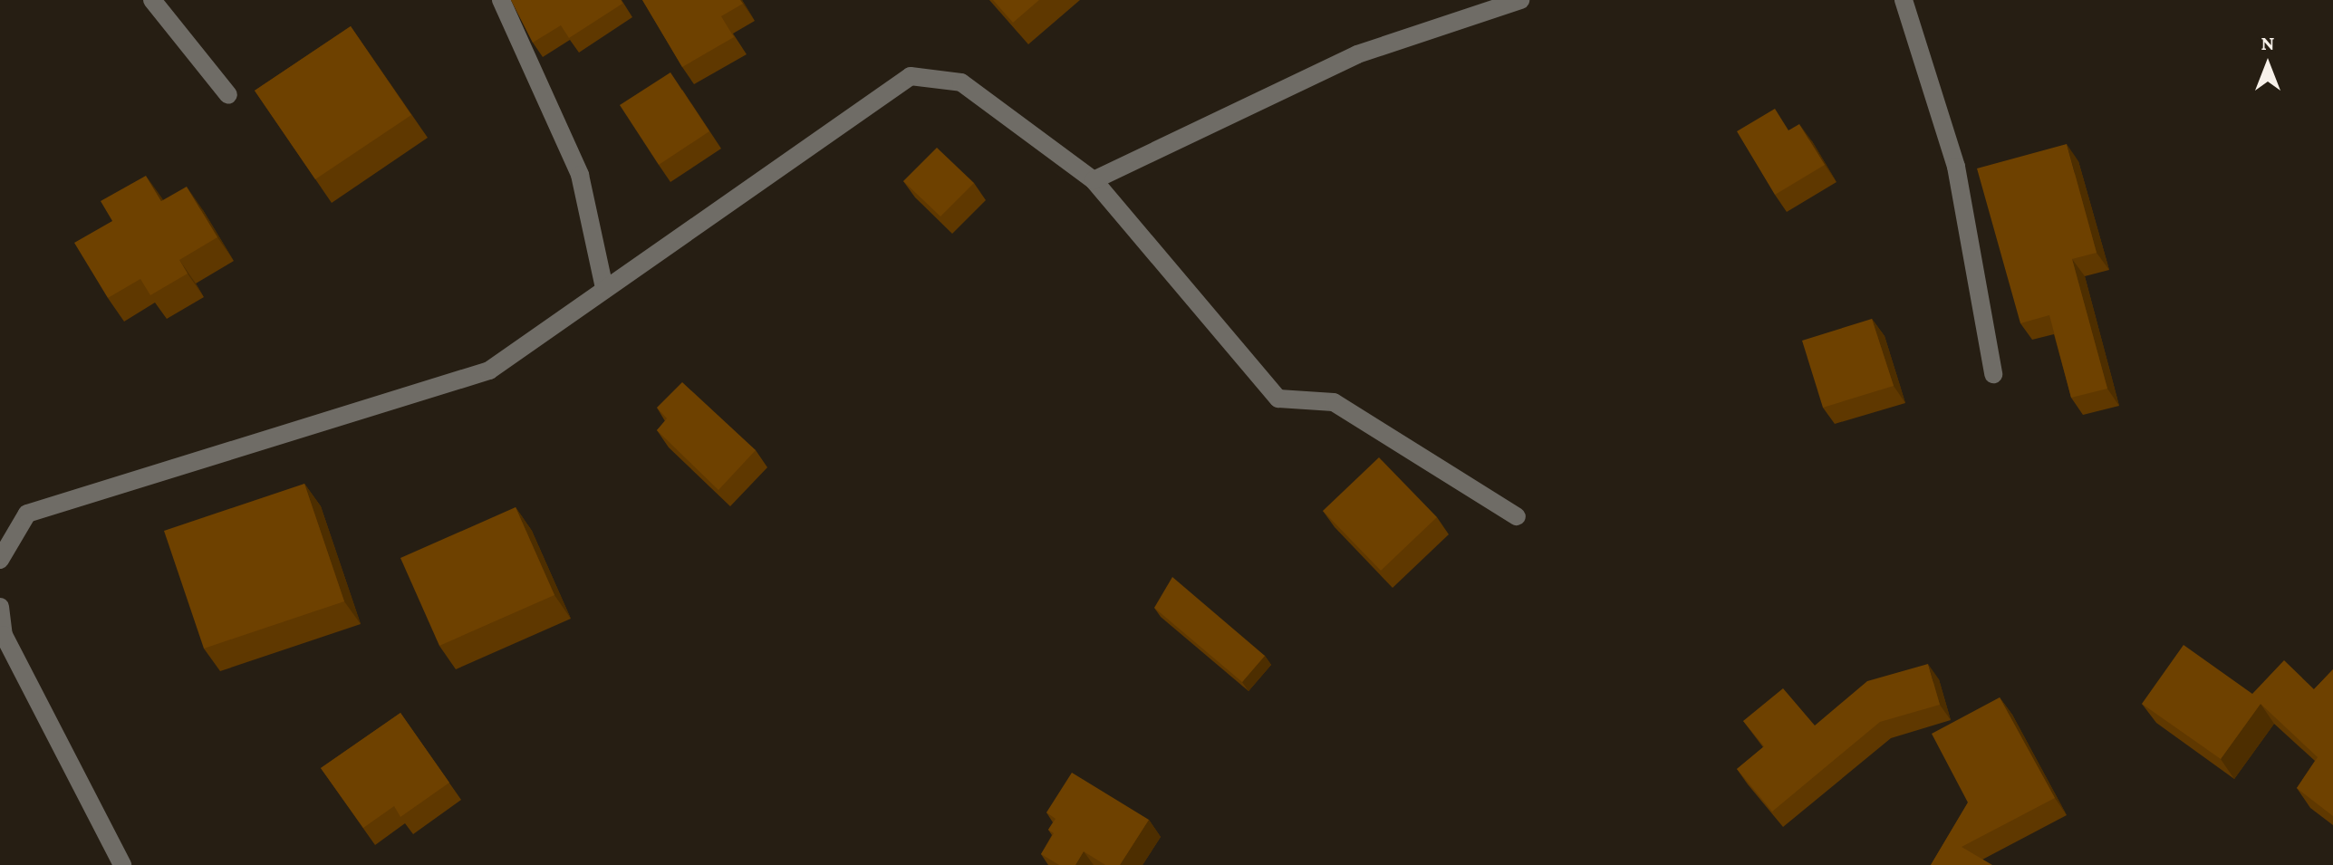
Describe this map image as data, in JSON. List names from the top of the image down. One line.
{"north":"top"}
